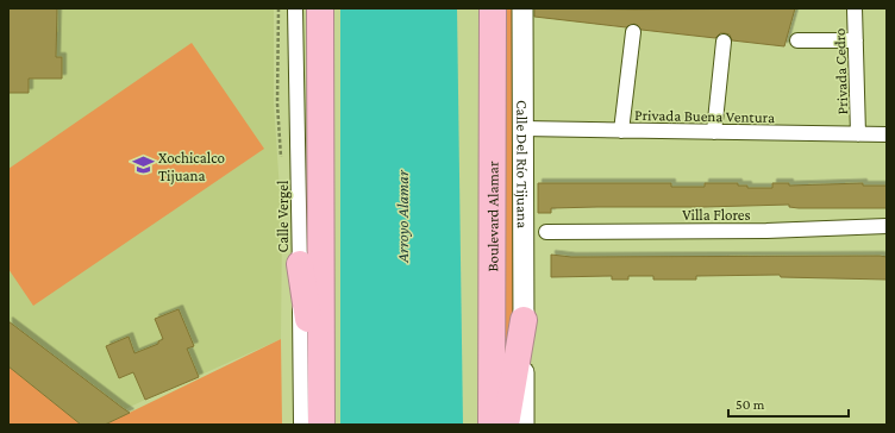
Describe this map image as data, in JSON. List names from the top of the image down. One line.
{"streets":{"highway":["Boulevard Alamar"],"street":["Privada Cedro","Privada Buena Ventura","Calle Del Río Tijuana","Villa Flores","Calle Vergel"]},"crossings":[["Privada Cedro","Privada Buena Ventura"],["Privada Buena Ventura","Calle Del Río Tijuana"],["Calle Del Río Tijuana","Villa Flores"]],"water":["Arroyo Alamar"],"places":{"school or university":["Xochicalco Tijuana"]},"scale_bar":"50 m"}
